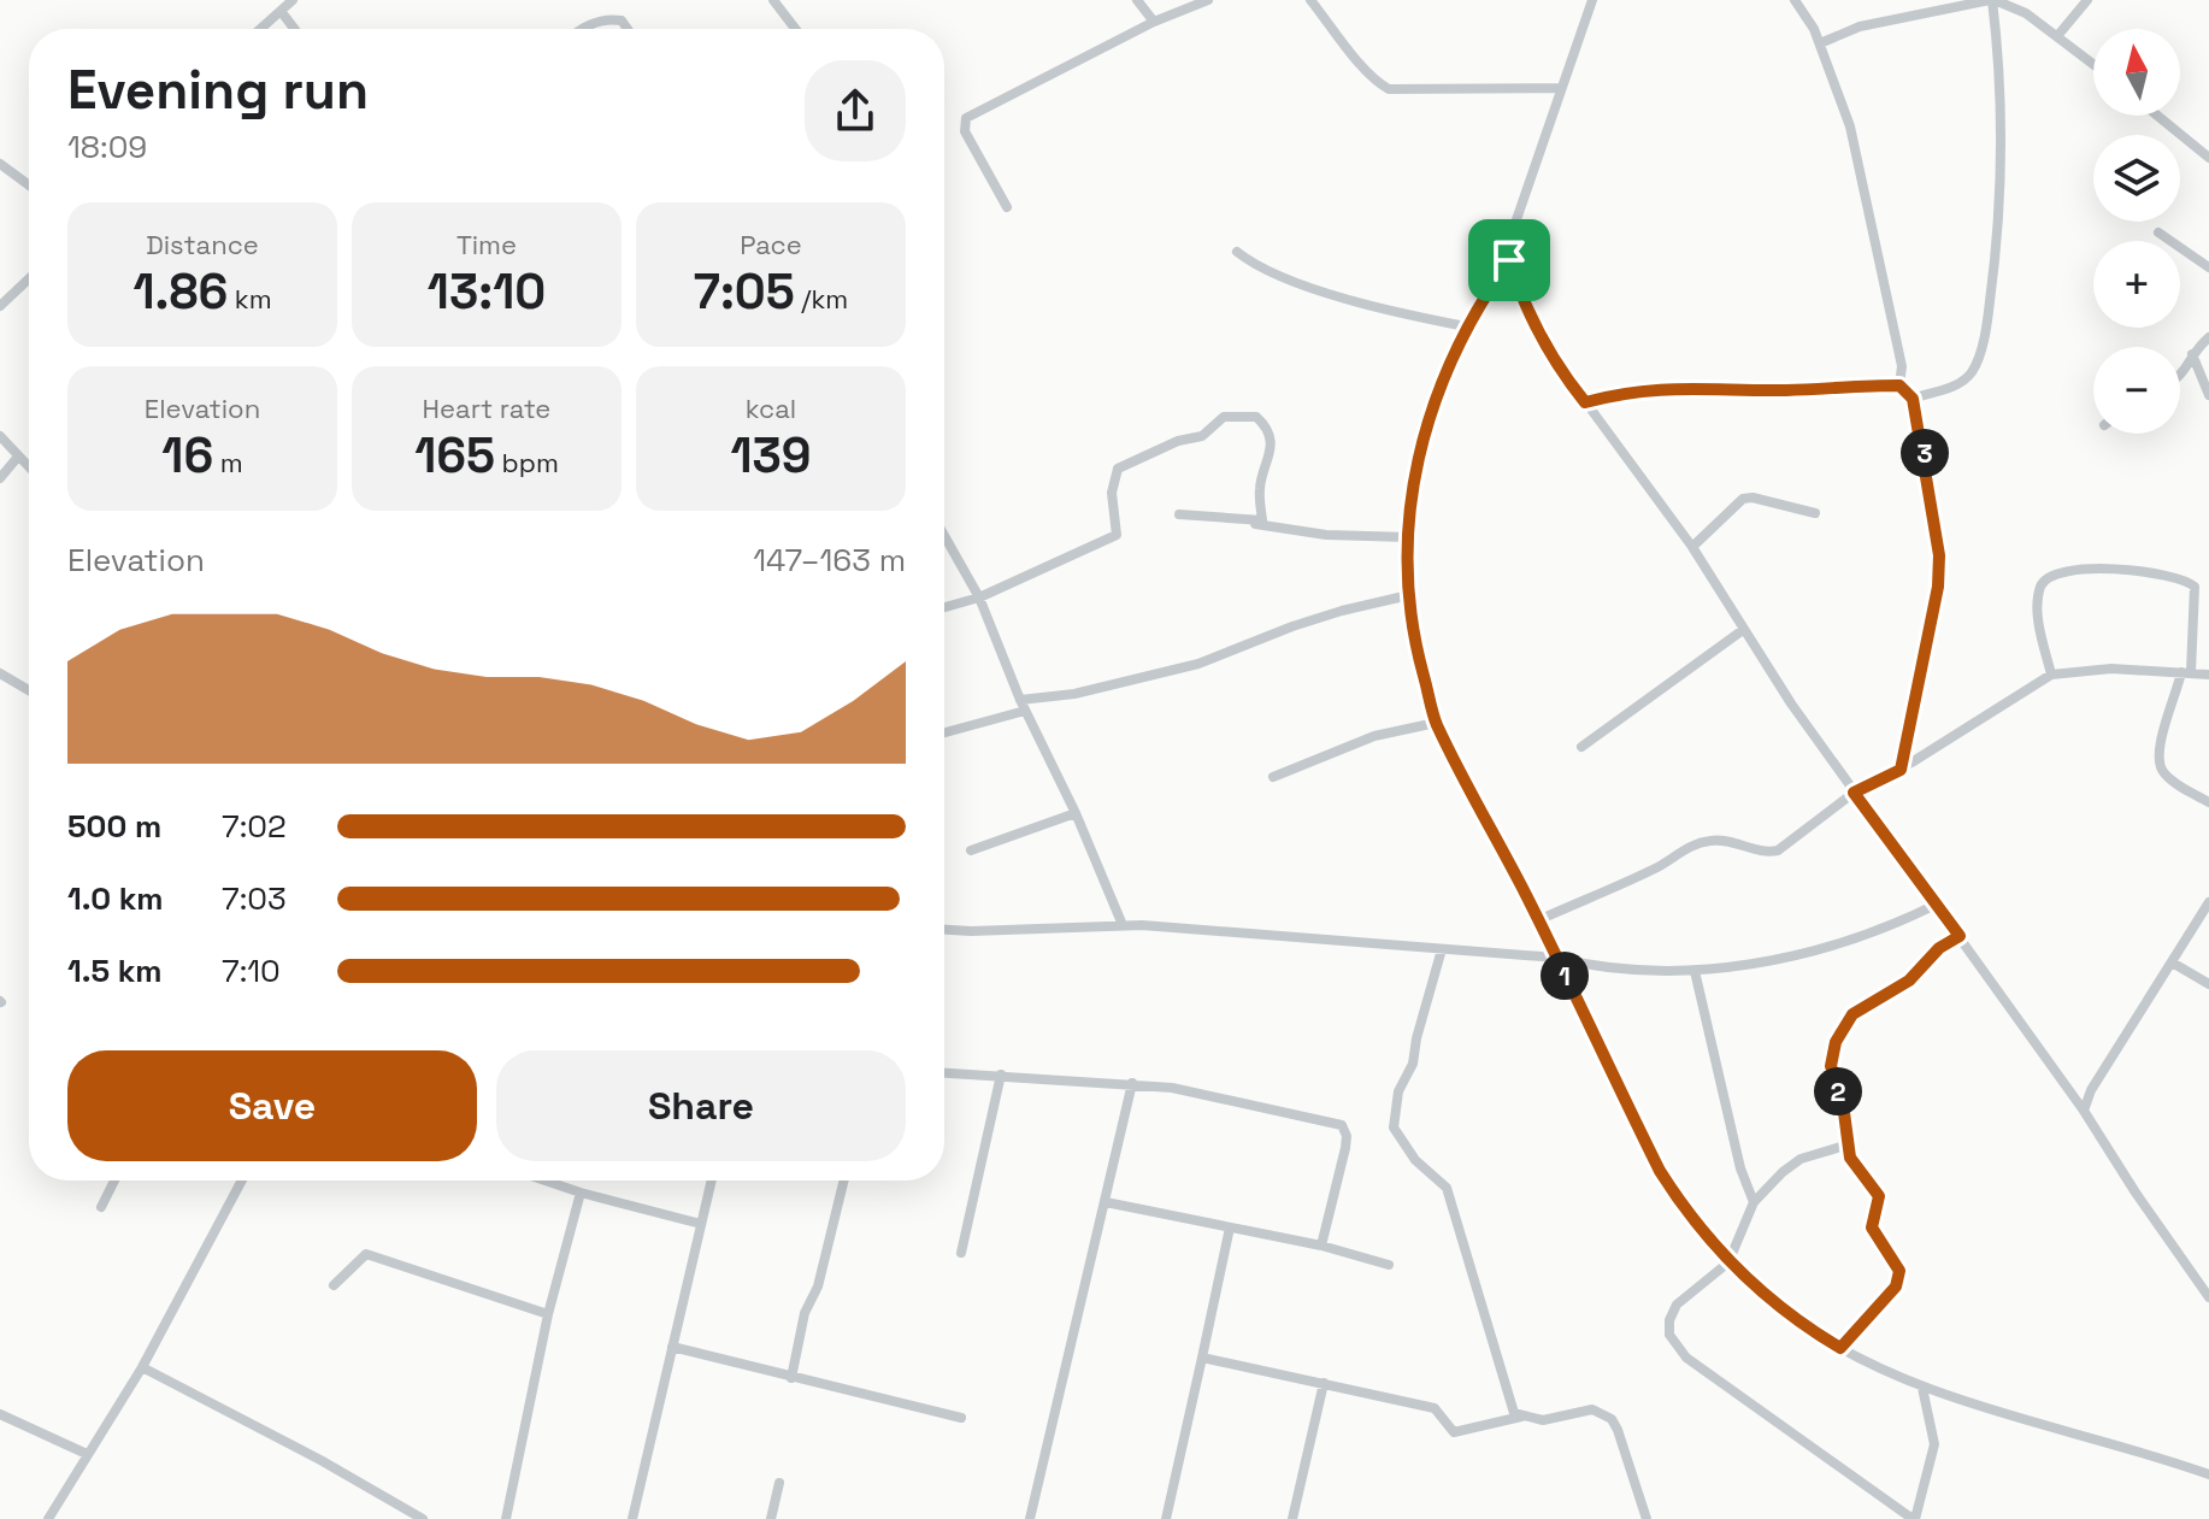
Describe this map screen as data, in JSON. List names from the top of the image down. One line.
{"north":"top","page":{"map_buttons":["+","−"],"heading":["Evening run","18:09"],"stats":[["Distance","1.86 km"],["Time","13:10"],["Pace","7:05 /km"],["Elevation","16 m"],["Heart rate","165 bpm"],["kcal","139"]],"pins":["3","1","2"],"chart":["Elevation","147–163 m"],"list":[{"name":"500 m","note":"7:02"},{"name":"1.0 km","note":"7:03"},{"name":"1.5 km","note":"7:10"}],"buttons":["Save","Share"]}}
